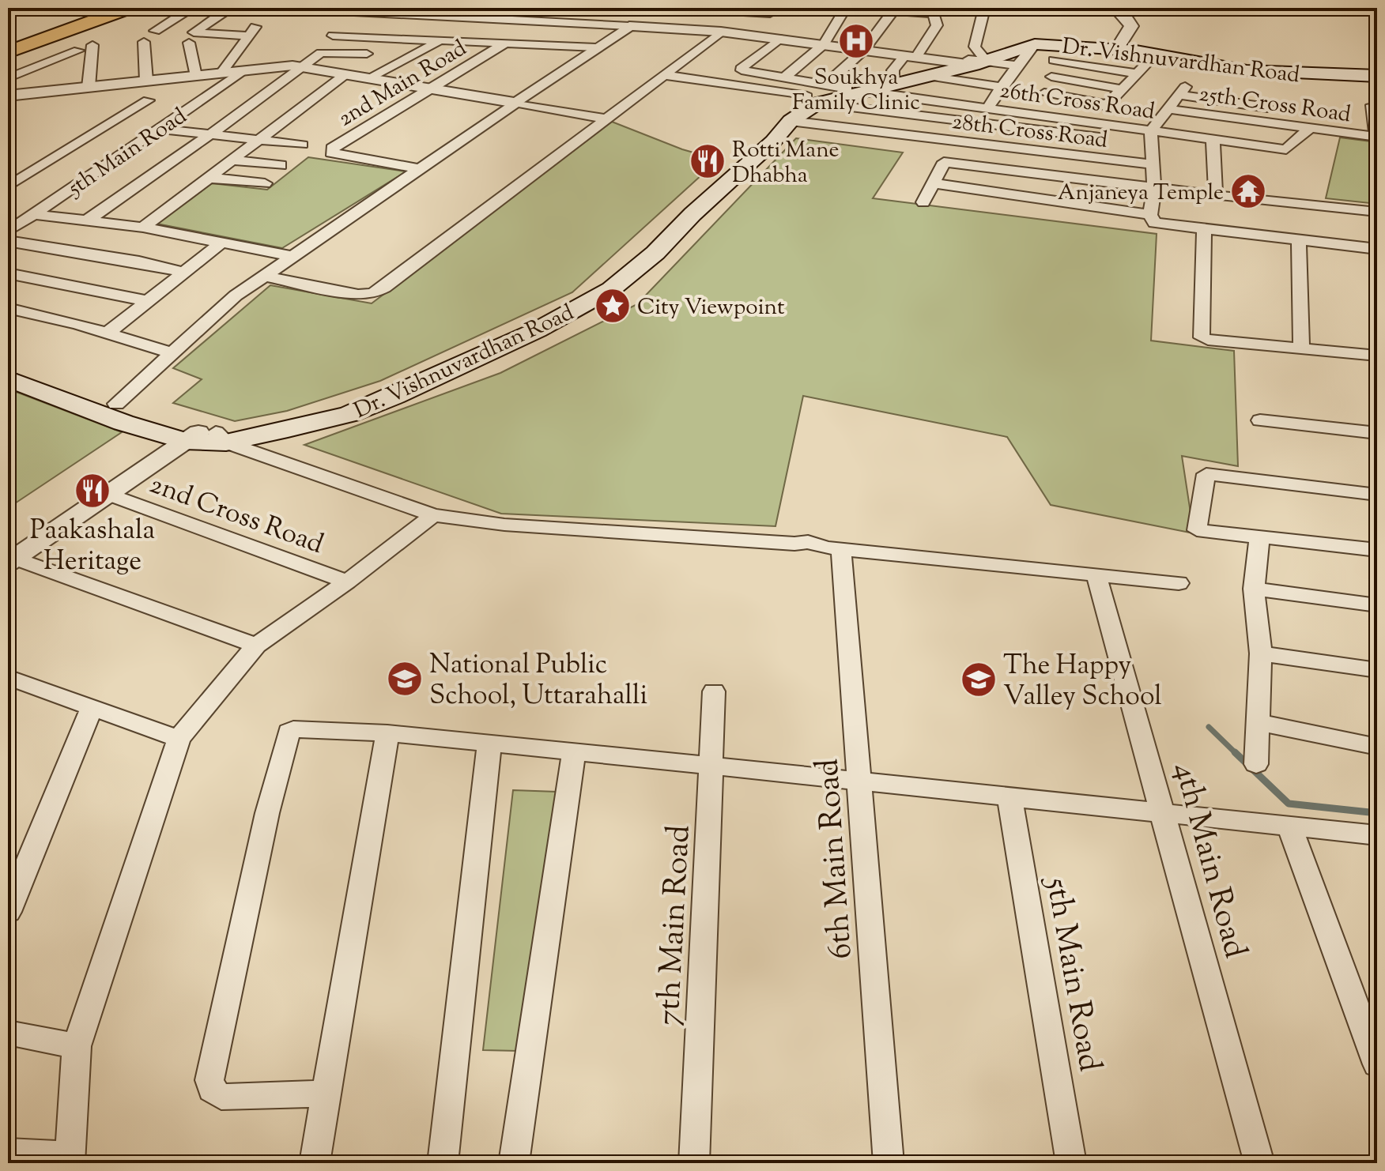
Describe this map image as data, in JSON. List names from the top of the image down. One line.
{"streets":{"main road":["Dr. Vishnuvardhan Road"],"street":["2nd Main Road","26th Cross Road","25th Cross Road","28th Cross Road","5th Main Road","2nd Cross Road","6th Main Road","4th Main Road","7th Main Road"]},"crossings":[["Dr. Vishnuvardhan Road","26th Cross Road"],["Dr. Vishnuvardhan Road","28th Cross Road"],["26th Cross Road","25th Cross Road"]],"places":{"hospital":["Soukhya Family Clinic"],"restaurant":["Rotti Mane Dhabha","Paakashala Heritage"],"temple":["Anjaneya Temple"],"place":["City Viewpoint"],"school or university":["National Public School, Uttarahalli","The Happy Valley School"]}}
